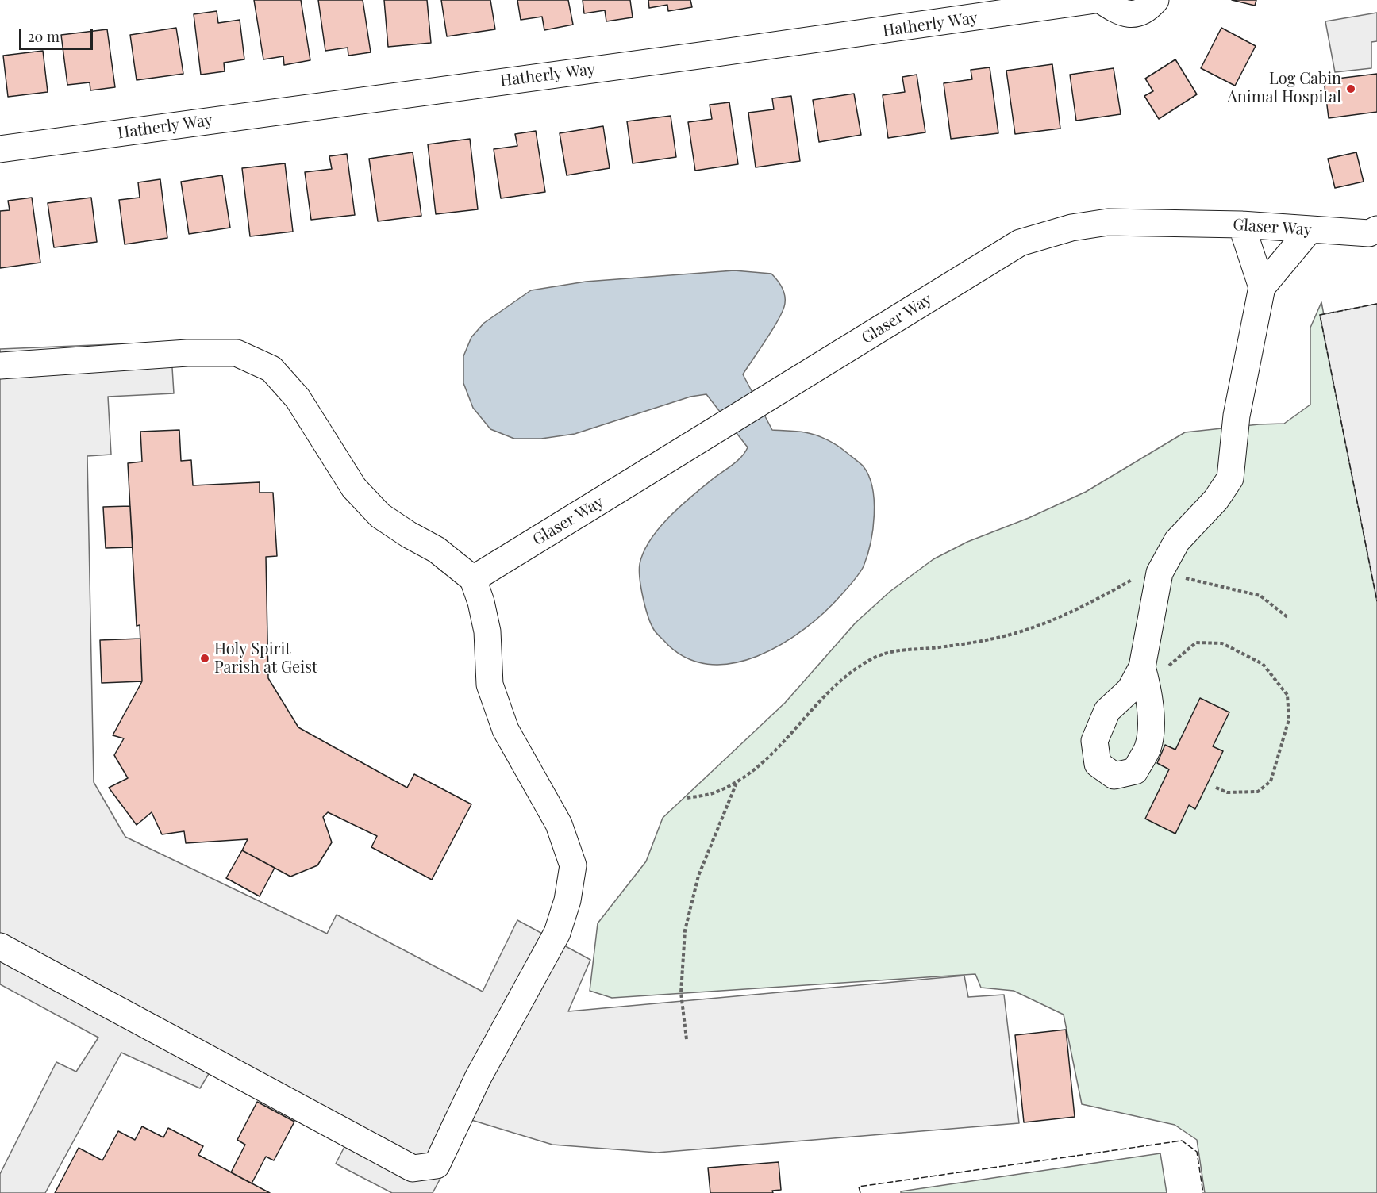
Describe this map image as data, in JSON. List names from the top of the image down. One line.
{"streets":{"street":["Hatherly Way","Glaser Way"]},"places":["Log Cabin Animal Hospital","Holy Spirit Parish at Geist"],"scale_bar":"20 m"}
